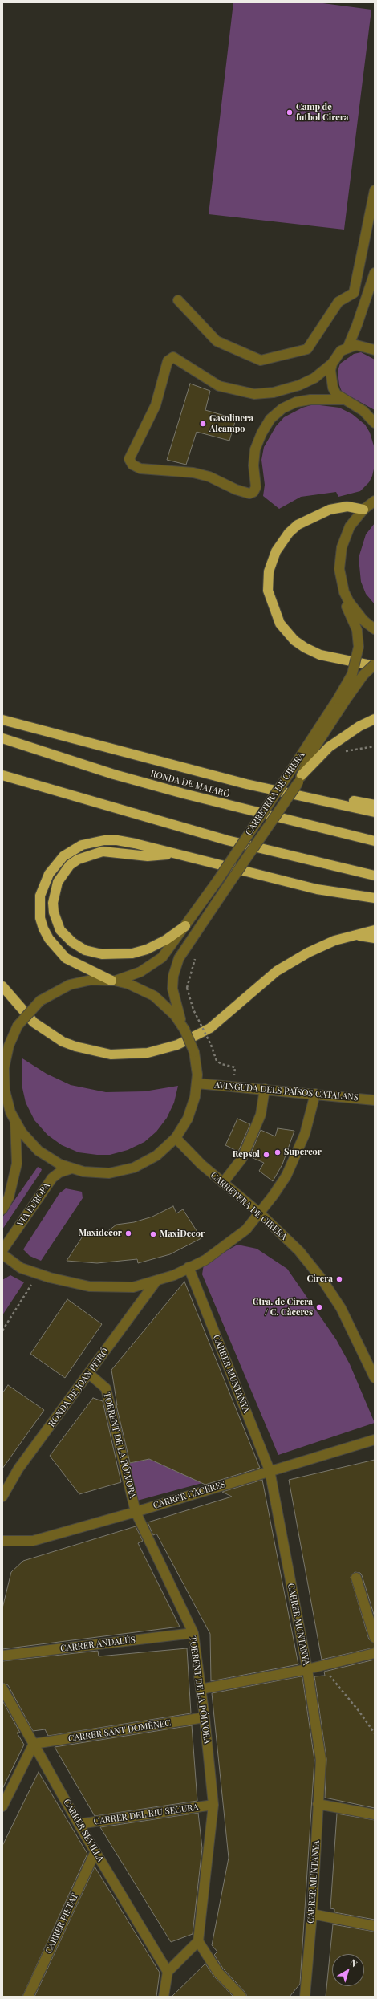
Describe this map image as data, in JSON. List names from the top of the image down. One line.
{"streets":{"highway":["RONDA DE MATARÓ"],"street":["CARRETERA DE CIRERA","AVINGUDA DELS PAÏSOS CATALANS","VIA EUROPA","CARRER MUNTANYA","RONDA DE JOAN PEIRÓ","TORRENT DE LA PÓLVORA","CARRER CÀCERES","CARRER ANDALÚS","CARRER SANT DOMÈNEC","CARRER DEL RIU SEGURA","CARRER SEVILLA","CARRER PIETAT"]},"crossings":[["CARRER MUNTANYA","CARRER CÀCERES"],["RONDA DE JOAN PEIRÓ","TORRENT DE LA PÓLVORA"],["TORRENT DE LA PÓLVORA","CARRER CÀCERES"],["TORRENT DE LA PÓLVORA","CARRER ANDALÚS"],["TORRENT DE LA PÓLVORA","CARRER SANT DOMÈNEC"],["TORRENT DE LA PÓLVORA","CARRER DEL RIU SEGURA"],["CARRER SANT DOMÈNEC","CARRER SEVILLA"],["CARRER DEL RIU SEGURA","CARRER SEVILLA"],["CARRER SEVILLA","CARRER PIETAT"]],"places":["Camp de futbol Cirera","Gasolinera Alcampo","Supercor","Repsol","Maxidecor","MaxiDecor","Cirera","Ctra. de Cirera / C. Càceres"],"north":"top right"}
